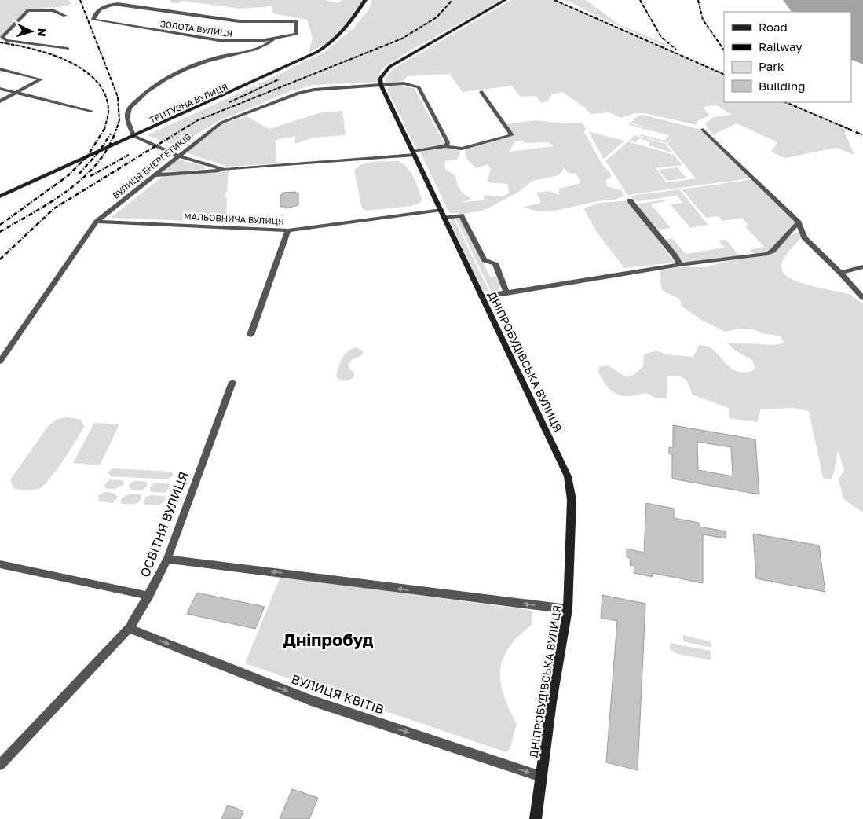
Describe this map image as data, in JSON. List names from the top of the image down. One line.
{"streets":{"street":["ЗОЛОТА ВУЛИЦЯ","ТРИТУЗНА ВУЛИЦЯ","ВУЛИЦЯ ЕНЕРГЕТИКІВ","МАЛЬОВНИЧА ВУЛИЦЯ","ДНІПРОБУДІВСЬКА ВУЛИЦЯ","ОСВІТНЯ ВУЛИЦЯ","ВУЛИЦЯ КВІТІВ"]},"crossings":[["ВУЛИЦЯ ЕНЕРГЕТИКІВ","МАЛЬОВНИЧА ВУЛИЦЯ"],["ВУЛИЦЯ ЕНЕРГЕТИКІВ","ДНІПРОБУДІВСЬКА ВУЛИЦЯ"],["МАЛЬОВНИЧА ВУЛИЦЯ","ДНІПРОБУДІВСЬКА ВУЛИЦЯ"],["ДНІПРОБУДІВСЬКА ВУЛИЦЯ","ВУЛИЦЯ КВІТІВ"],["ОСВІТНЯ ВУЛИЦЯ","ВУЛИЦЯ КВІТІВ"]],"one_way":["ВУЛИЦЯ КВІТІВ"],"districts":["Дніпробуд"],"legend":["Road","Railway","Park","Building"],"north":"right"}
